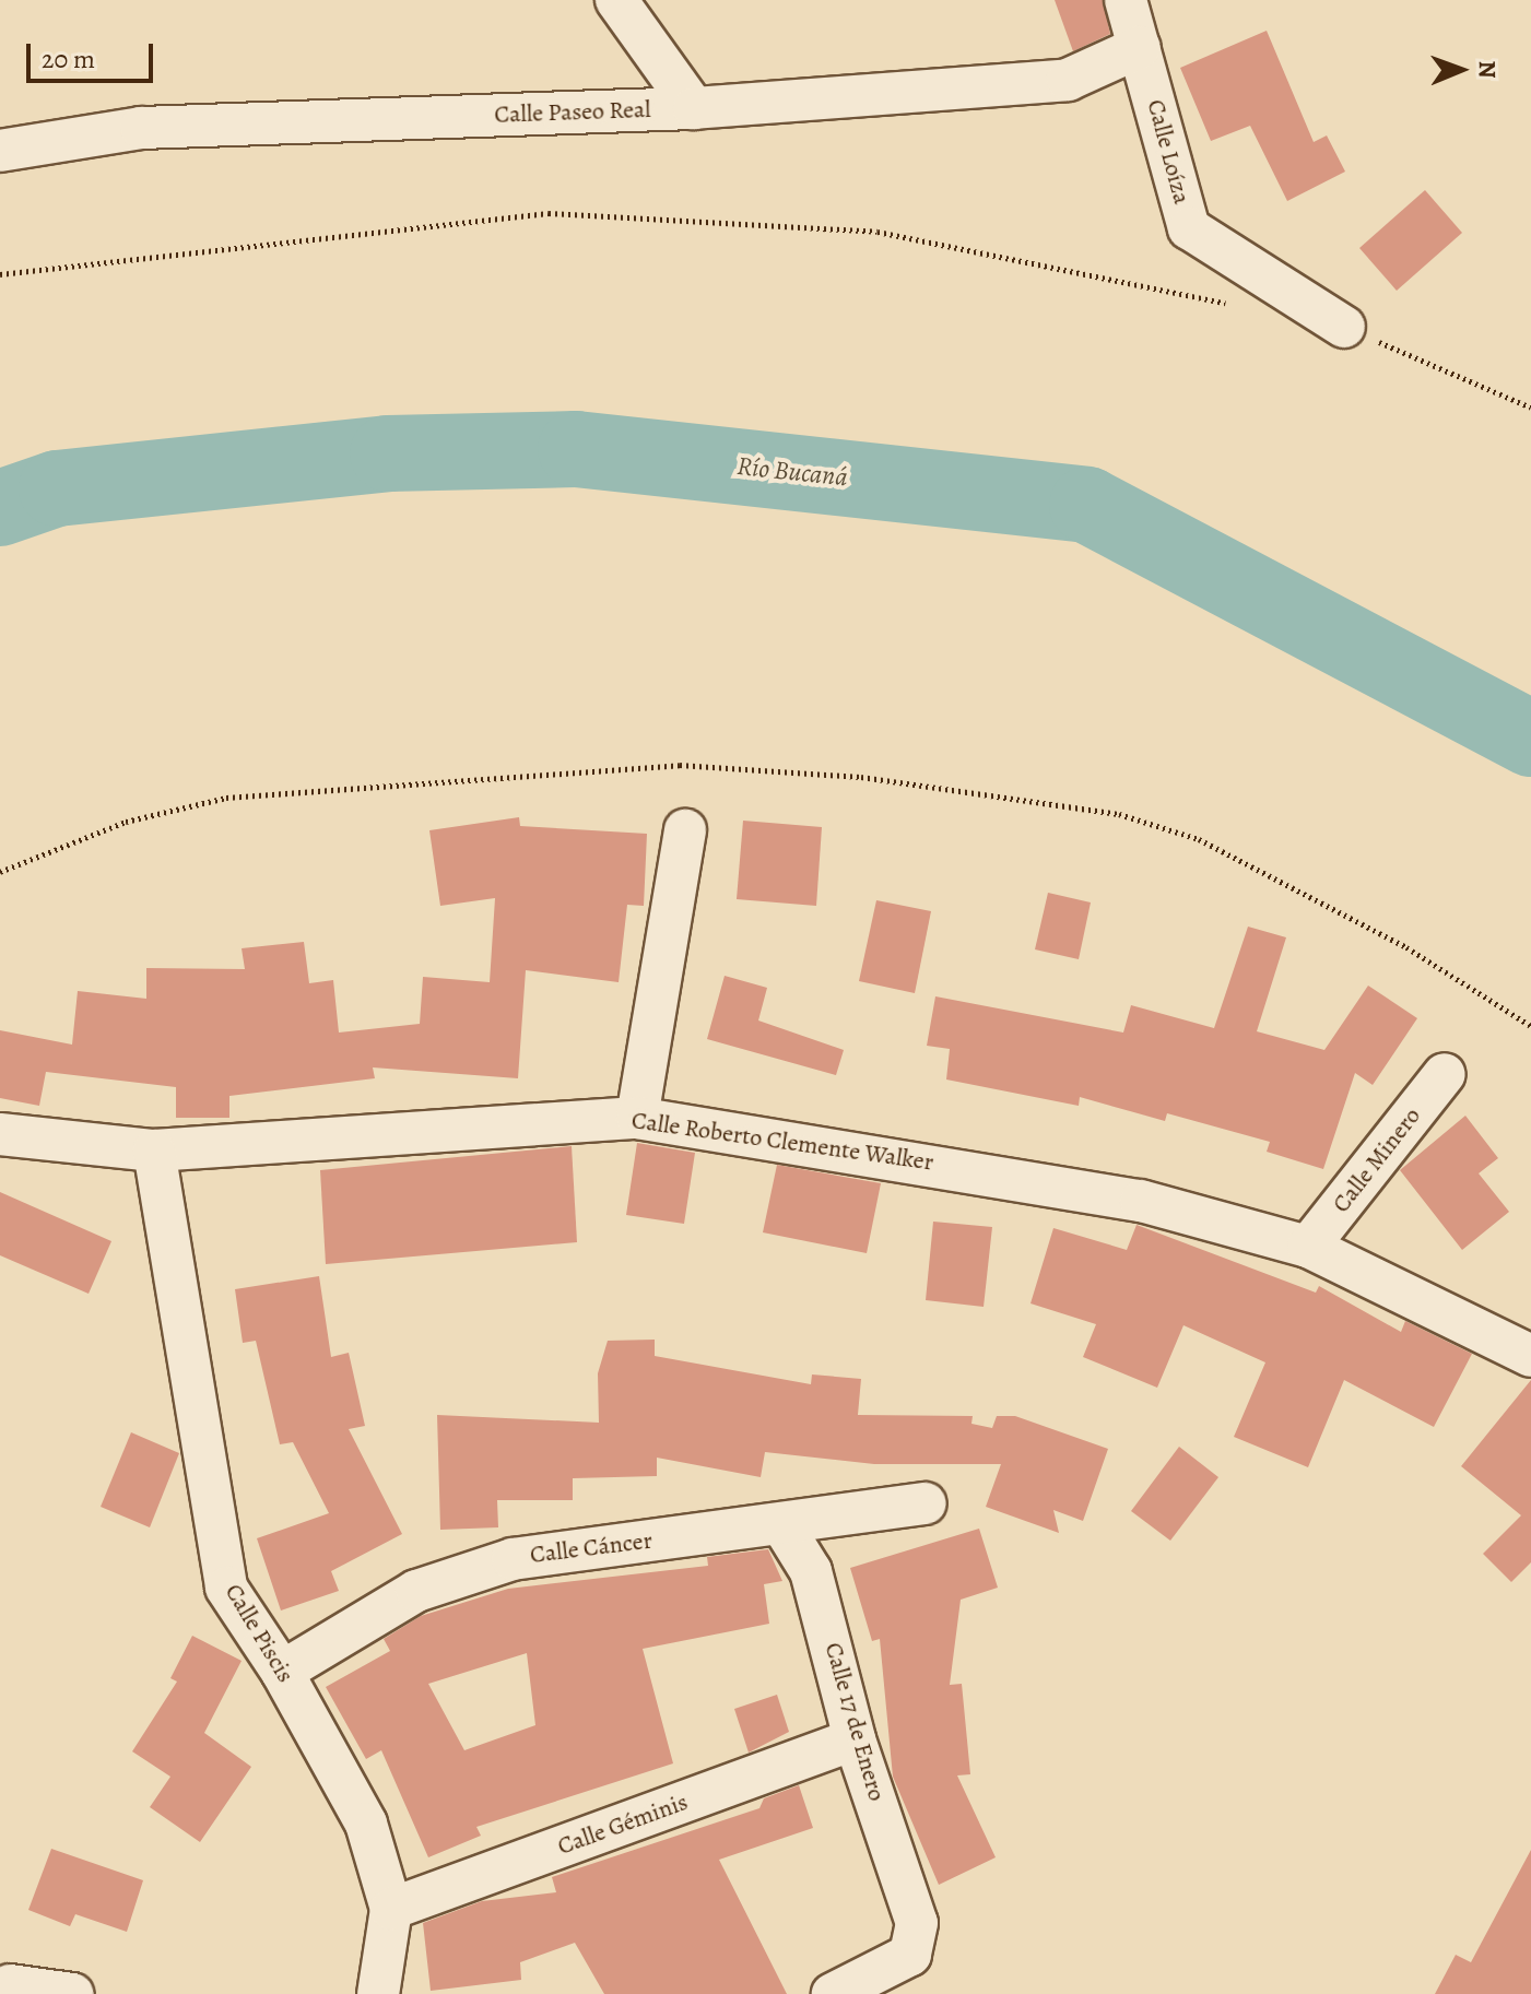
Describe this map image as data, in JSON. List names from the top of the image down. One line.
{"streets":{"street":["Calle Paseo Real","Calle Loíza","Calle Roberto Clemente Walker","Calle Minero","Calle Cáncer","Calle Piscis","Calle 17 de Enero","Calle Géminis"]},"crossings":[["Calle Paseo Real","Calle Loíza"],["Calle Roberto Clemente Walker","Calle Minero"],["Calle Roberto Clemente Walker","Calle Piscis"],["Calle Cáncer","Calle Piscis"],["Calle Cáncer","Calle 17 de Enero"],["Calle Piscis","Calle Géminis"],["Calle 17 de Enero","Calle Géminis"]],"water":["Río Bucaná"],"scale_bar":"20 m","north":"right"}
